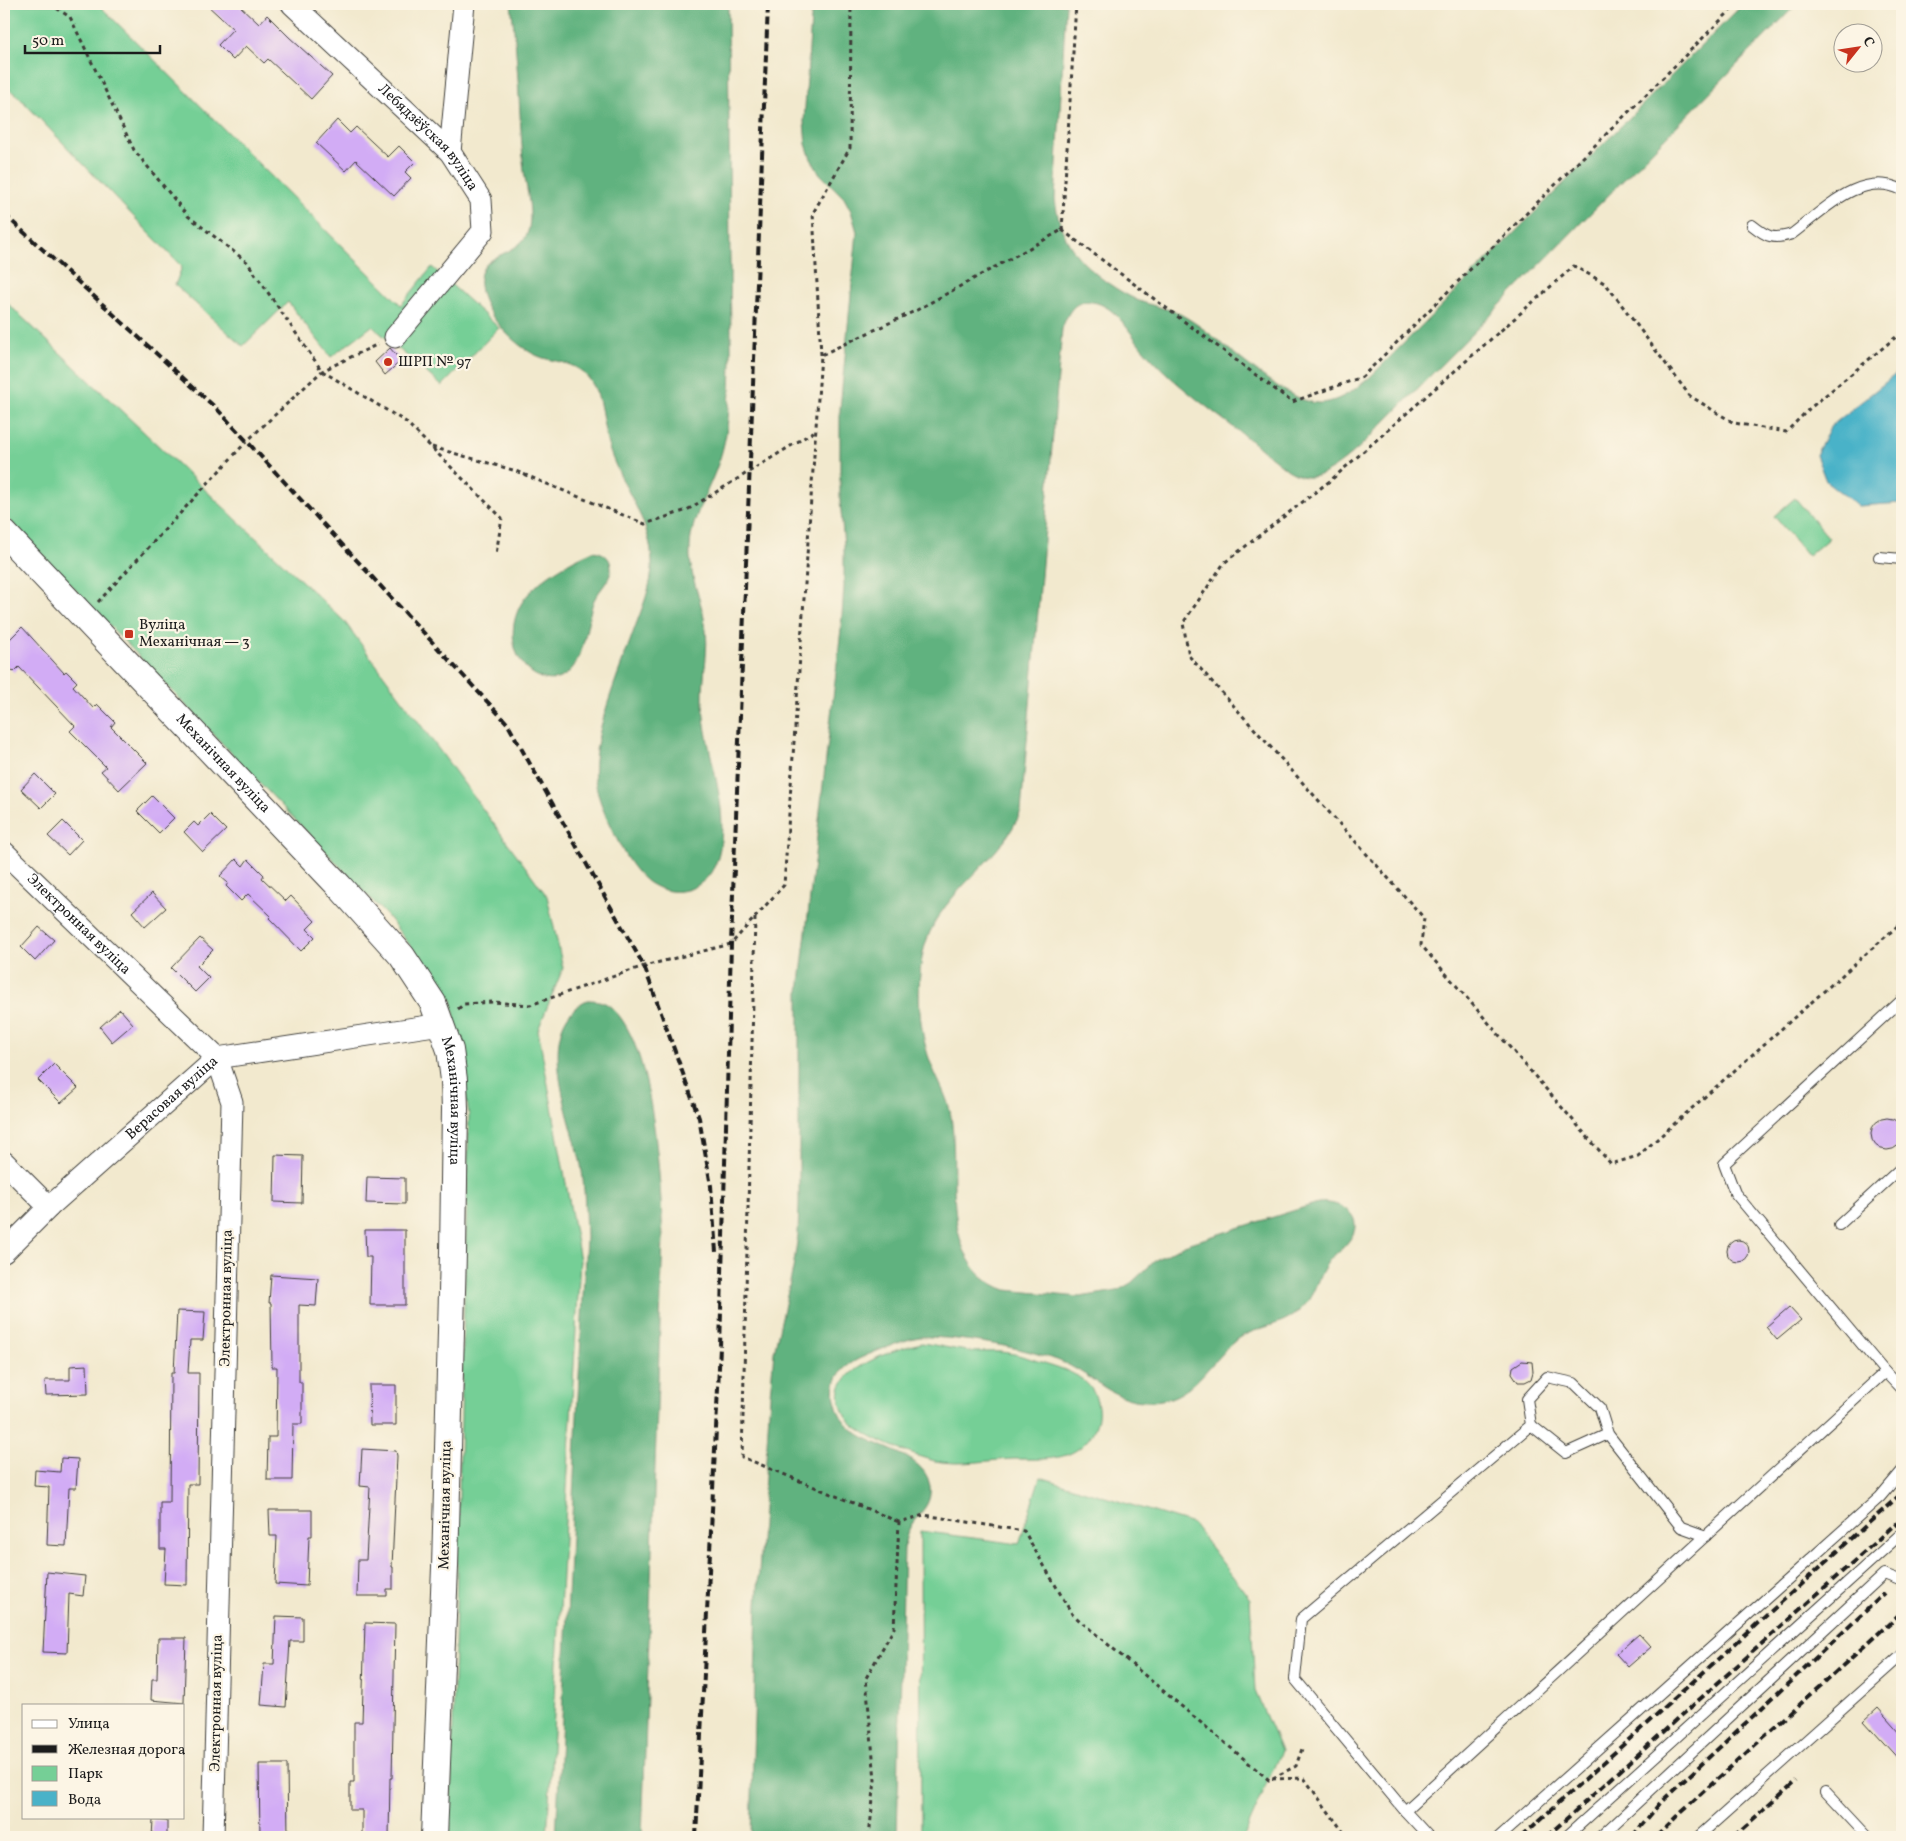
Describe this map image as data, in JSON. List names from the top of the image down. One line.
{"streets":{"street":["Лебядзёўская вуліца","Механічная вуліца","Электронная вуліца","Верасовая вуліца"]},"crossings":[["Механічная вуліца","Верасовая вуліца"],["Электронная вуліца","Верасовая вуліца"]],"places":{"other":["ШРП № 97"],"transit":["Вуліца Механічная — 3"]},"legend":["Улица","Железная дорога","Парк","Вода"],"scale_bar":"50 m","north":"top right"}
